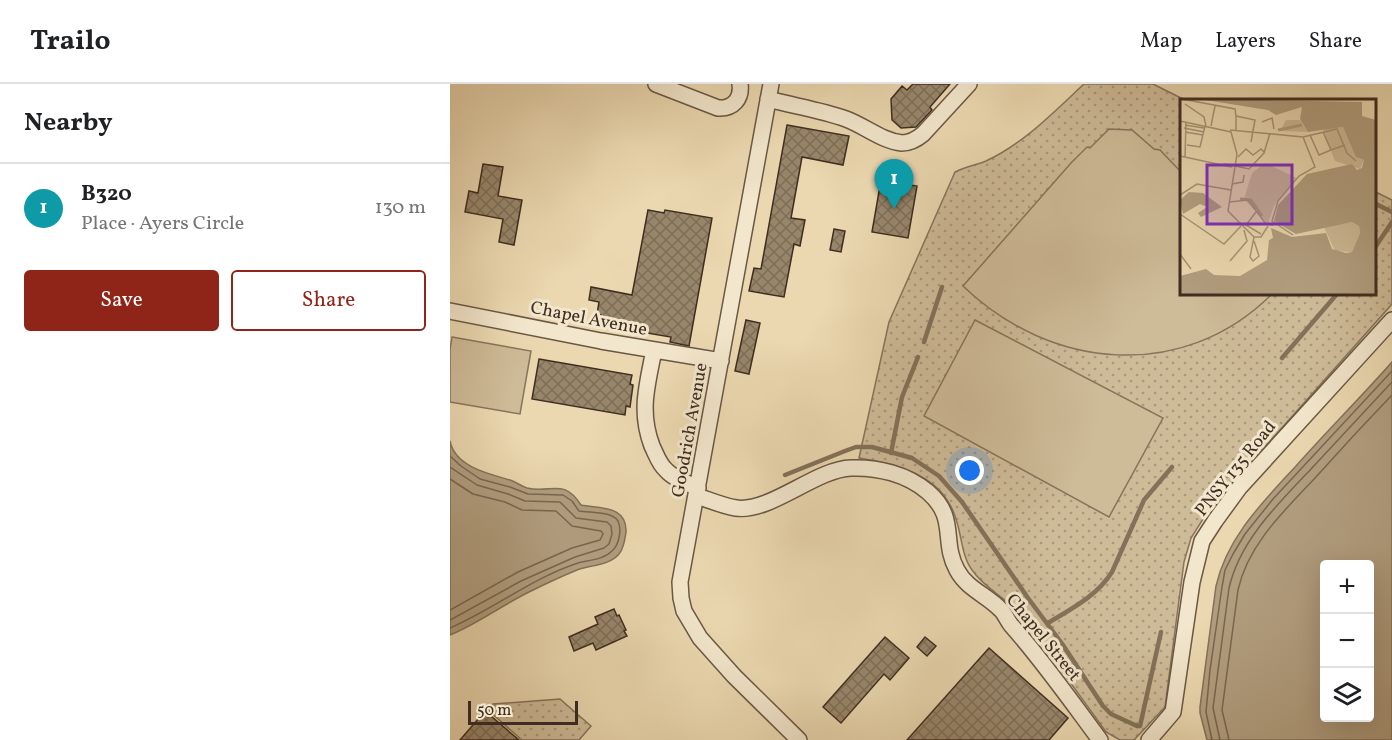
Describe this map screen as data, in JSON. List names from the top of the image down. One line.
{"streets":{"street":["Chapel Avenue","Goodrich Avenue","PNSY 135 Road","Chapel Street"]},"crossings":[["Chapel Avenue","Goodrich Avenue"],["Chapel Avenue","Chapel Street"],["Goodrich Avenue","Chapel Street"]],"scale_bar":"50 m","page":{"header":"Trailo","nav":["Map","Layers","Share"],"heading":"Nearby","pins":"1","list":[{"mark":"1","name":"B320","note":"Place · Ayers Circle","value":"130 m"}],"buttons":["Save","Share"],"map_buttons":["+","−"],"scale":"50 m"}}
